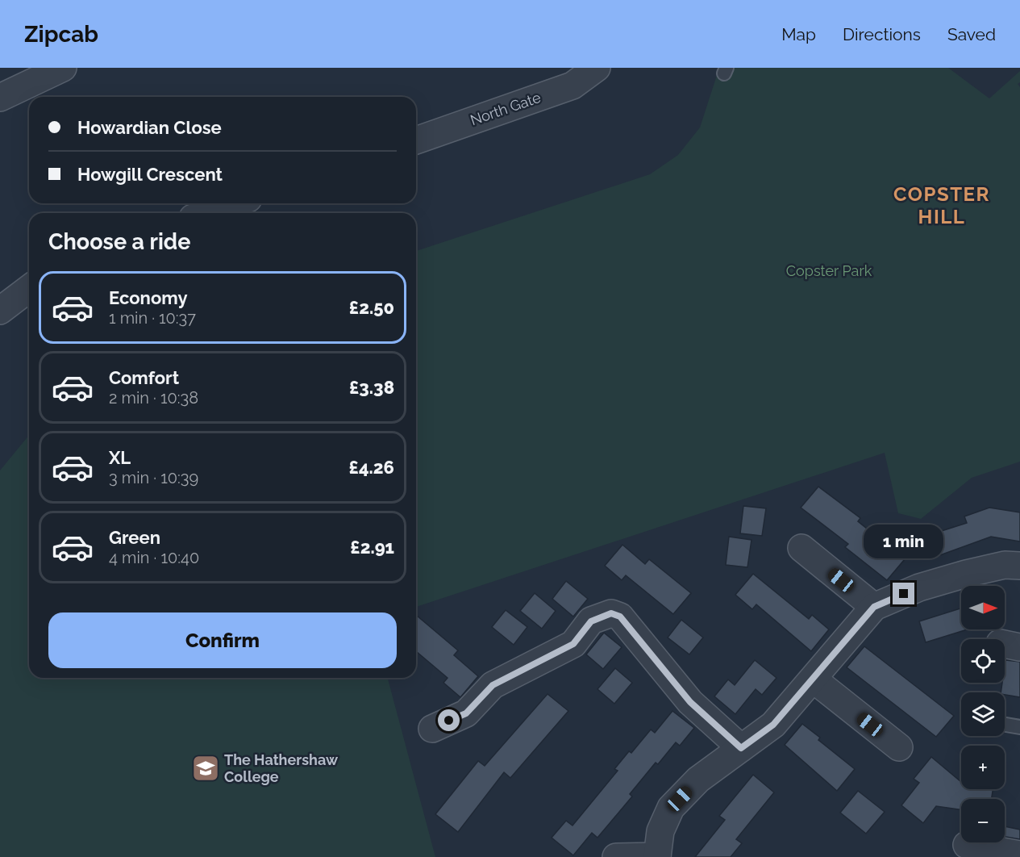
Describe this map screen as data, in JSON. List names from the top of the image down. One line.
{"streets":{"street":["North Gate"]},"districts":["COPSTER HILL"],"parks":["Copster Park"],"places":{"school or university":["The Hathershaw College"]},"north":"right","page":{"header":"Zipcab","nav":["Map","Directions","Saved"],"banner":["Howardian Close","Howgill Crescent"],"heading":"Choose a ride","list":[{"name":"Economy","note":"1 min · 10:37","value":"£2.50"},{"name":"Comfort","note":"2 min · 10:38","value":"£3.38"},{"name":"XL","note":"3 min · 10:39","value":"£4.26"},{"name":"Green","note":"4 min · 10:40","value":"£2.91"}],"bubble":"1 min","map_buttons":["+","−"],"buttons":"Confirm"}}
